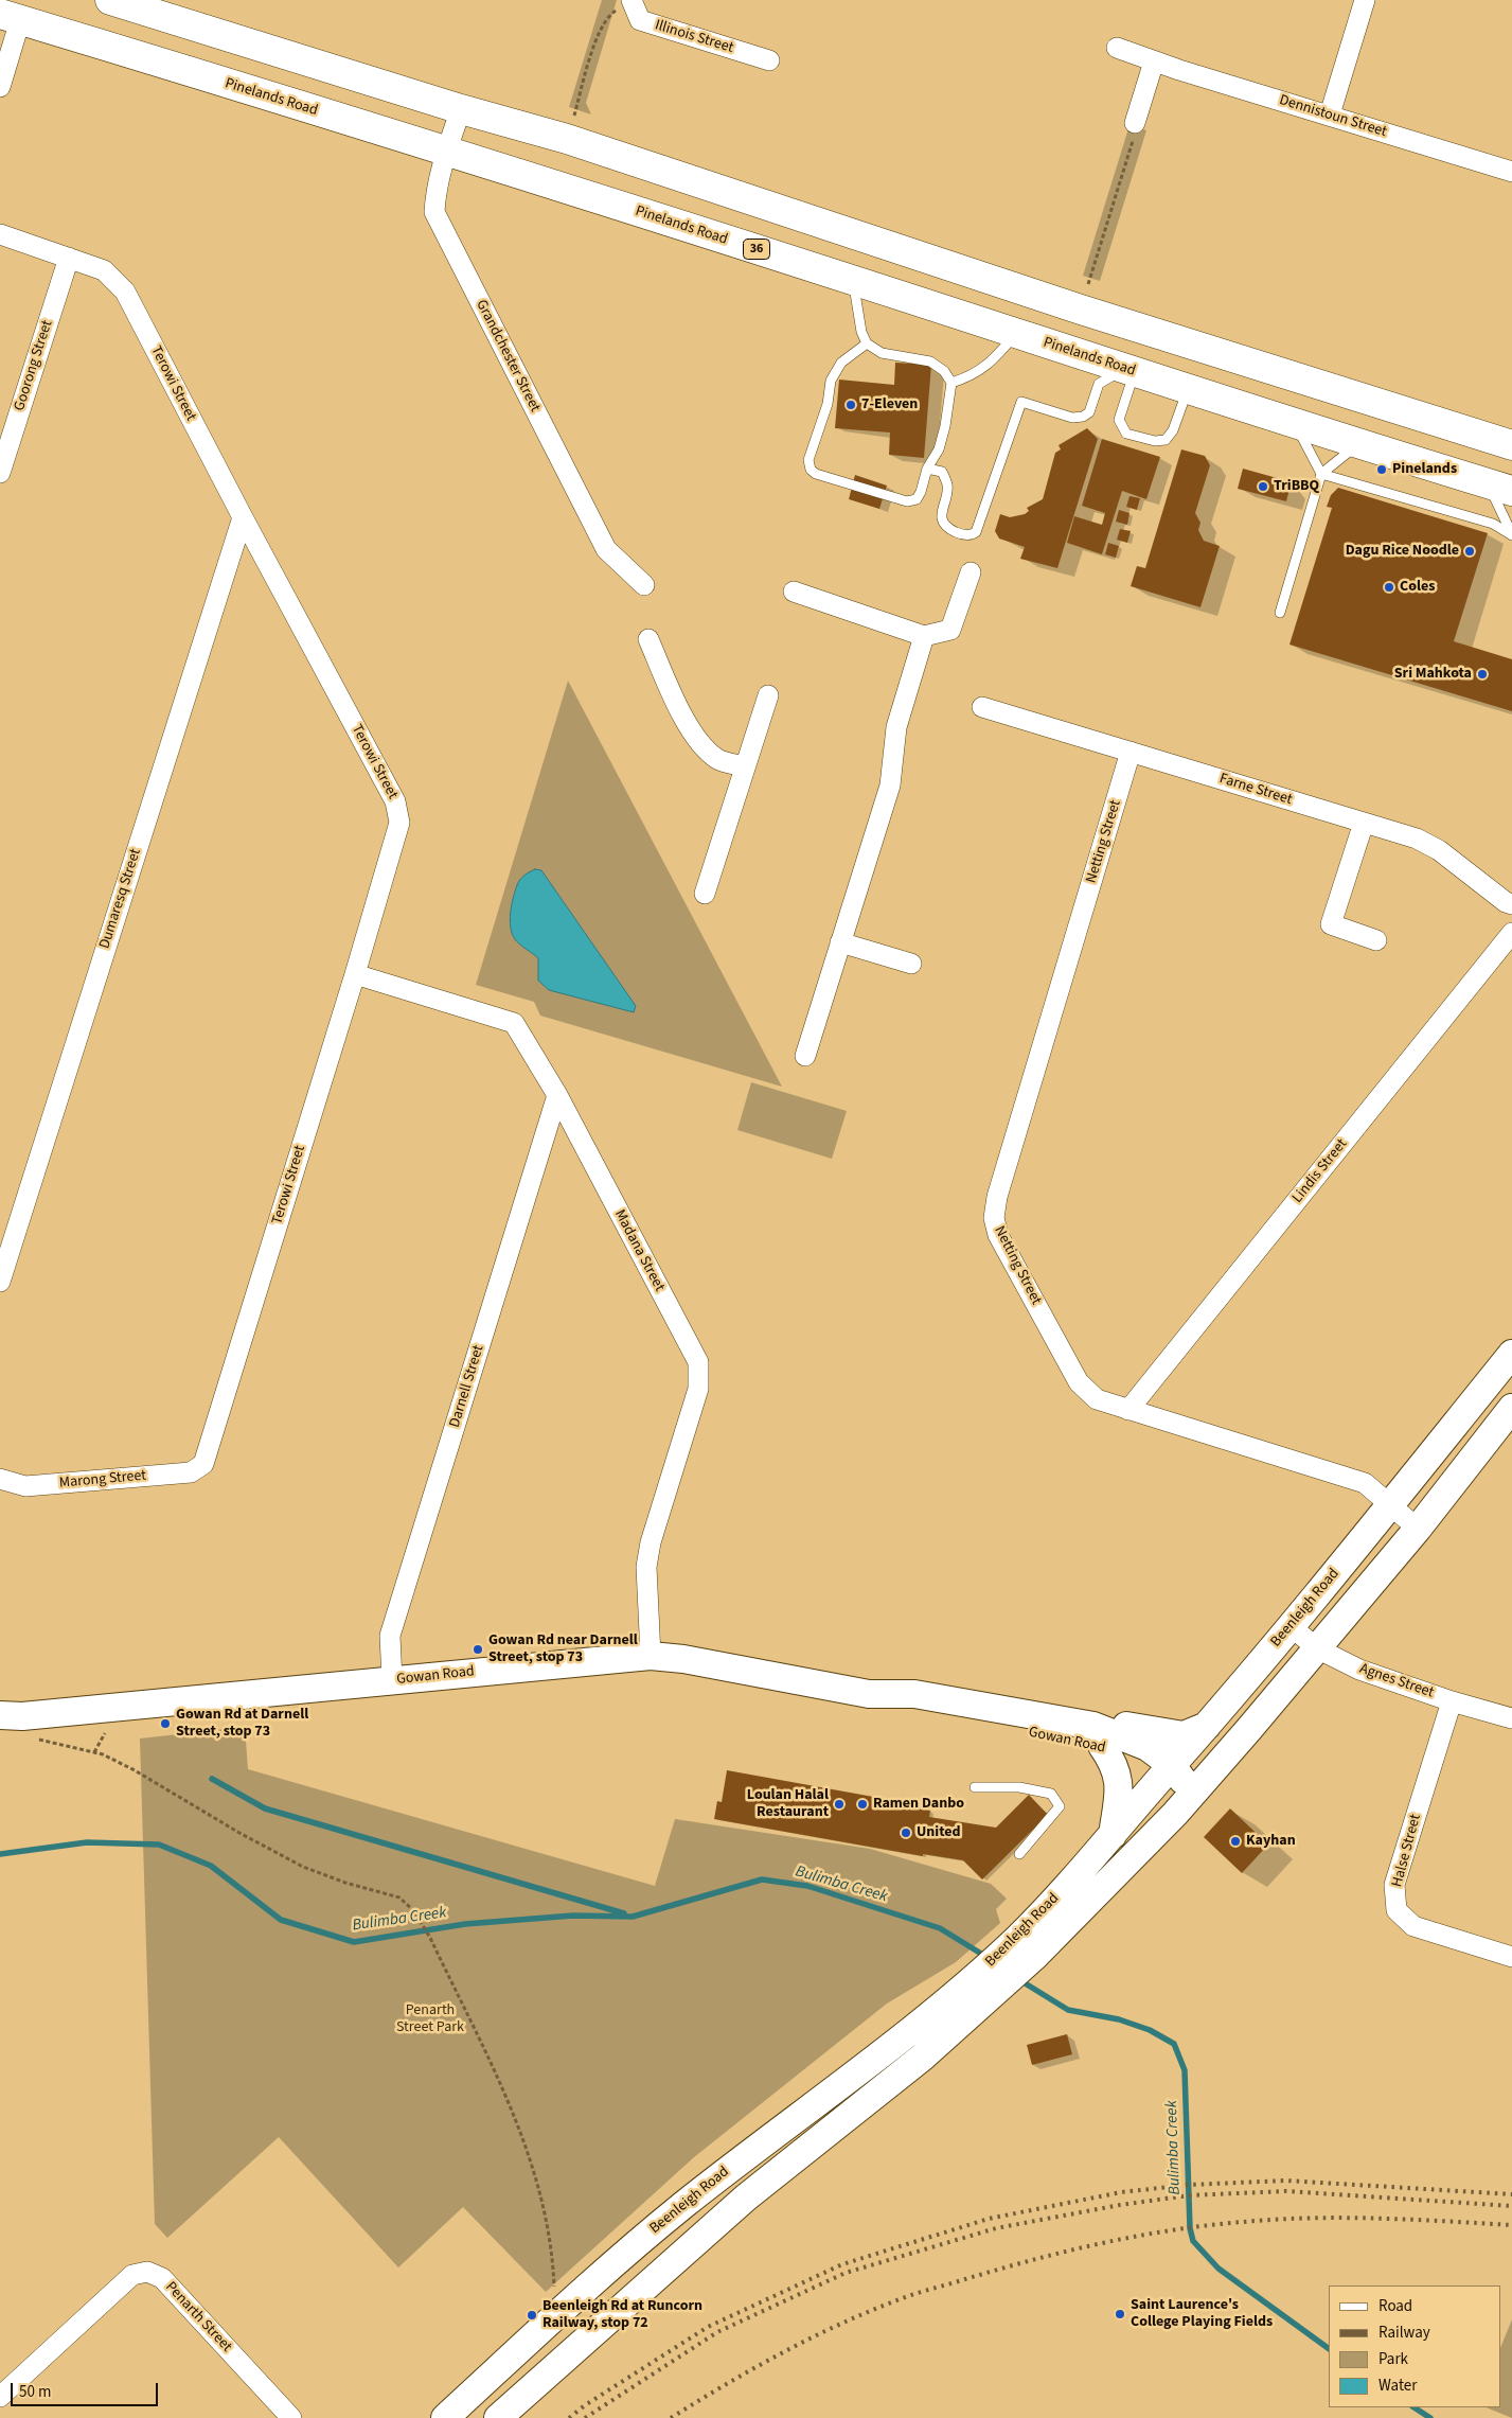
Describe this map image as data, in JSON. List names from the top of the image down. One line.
{"streets":{"main road":["Pinelands Road","36","Beenleigh Road","Gowan Road"],"street":["Illinois Street","Dennistoun Street","Grandchester Street","Goorong Street","Terowi Street","Farne Street","Netting Street","Dumaresq Street","Lindis Street","Madana Street","Darnell Street","Marong Street","Agnes Street","Halse Street","Penarth Street"]},"crossings":[["Pinelands Road","Grandchester Street"],["Goorong Street","Terowi Street"],["Terowi Street","Dumaresq Street"],["Terowi Street","Madana Street"],["Terowi Street","Marong Street"],["Farne Street","Netting Street"],["Netting Street","Lindis Street"],["Netting Street","Beenleigh Road"],["Madana Street","Darnell Street"],["Madana Street","Gowan Road"],["Darnell Street","Gowan Road"],["Beenleigh Road","Gowan Road"],["Beenleigh Road","Agnes Street"],["Agnes Street","Halse Street"]],"water":["Bulimba Creek"],"parks":["Penarth Street Park"],"places":["7-Eleven","Pinelands","TriBBQ","Dagu Rice Noodle","Coles","Sri Mahkota","Gowan Rd near Darnell Street, stop 73","Gowan Rd at Darnell Street, stop 73","Loulan Halal Restaurant","Ramen Danbo","United","Kayhan","Saint Laurence's College Playing Fields","Beenleigh Rd at Runcorn Railway, stop 72"],"legend":["Road","Railway","Park","Water"],"scale_bar":"50 m"}
